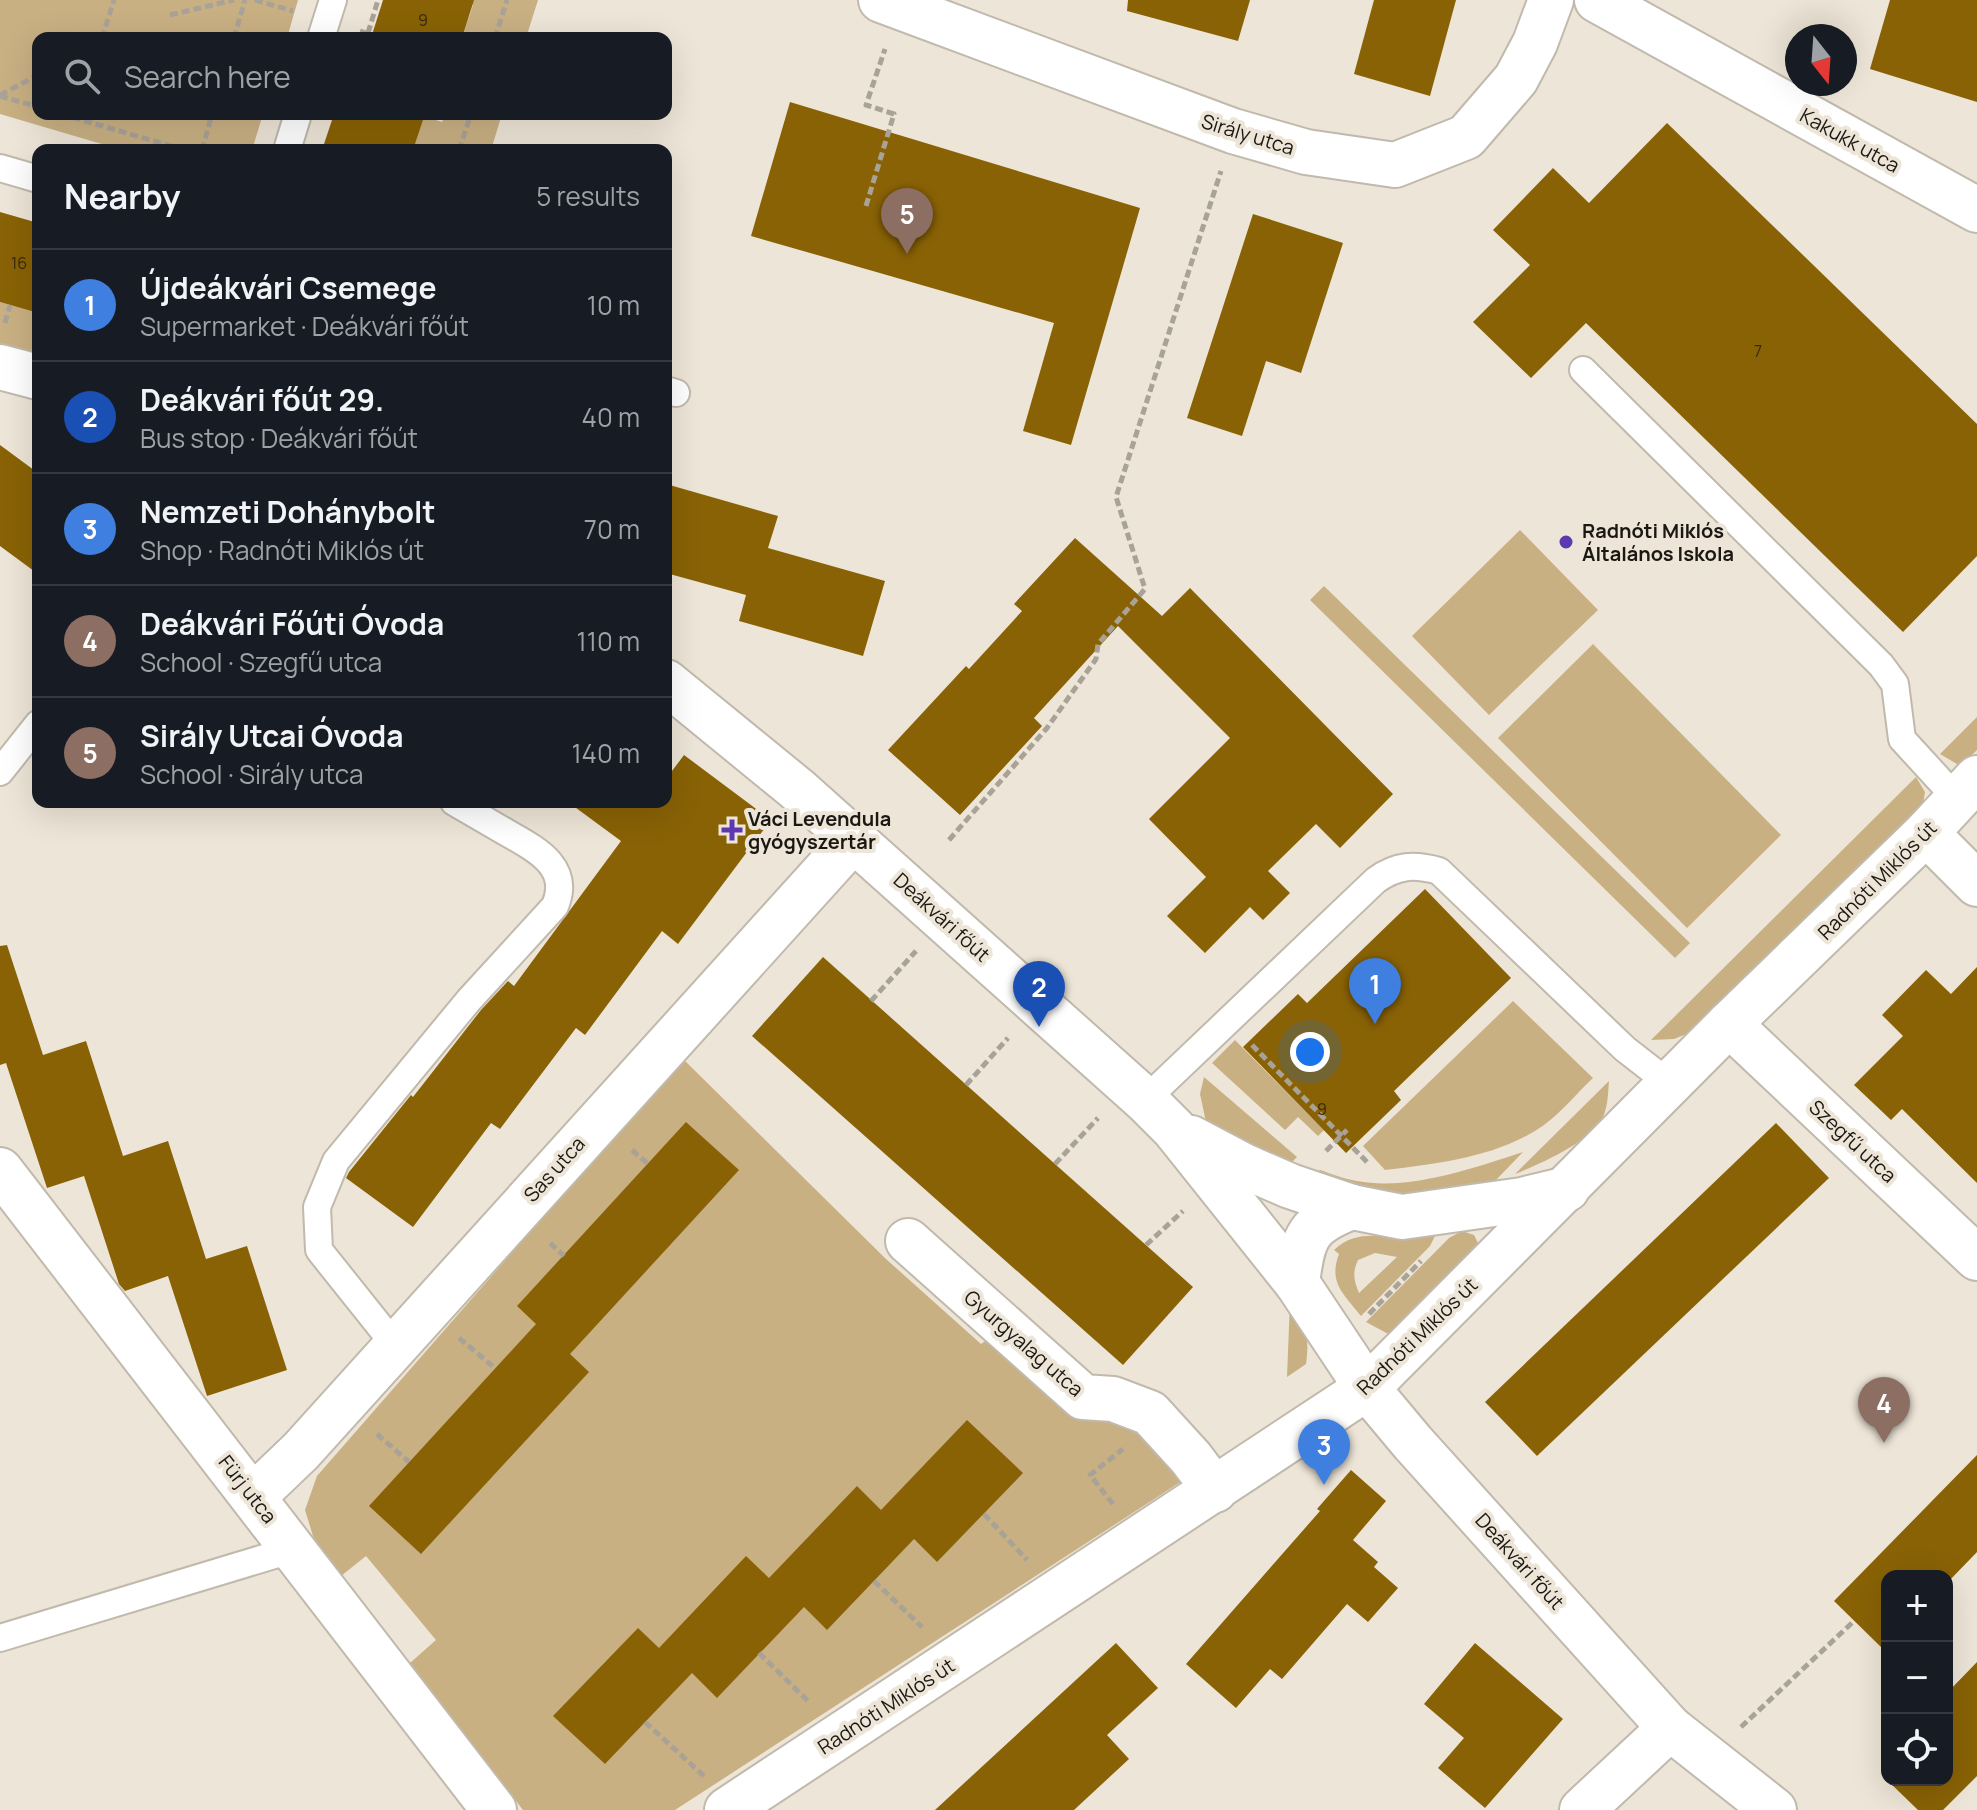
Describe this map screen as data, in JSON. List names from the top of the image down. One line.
{"streets":{"street":["Sirály utca","Kakukk utca","Radnóti Miklós út","Deákvári főút","Szegfű utca","Sas utca","Gyurgyalag utca","Fürj utca"]},"crossings":[["Radnóti Miklós út","Deákvári főút"],["Radnóti Miklós út","Szegfű utca"],["Radnóti Miklós út","Gyurgyalag utca"],["Deákvári főút","Sas utca"],["Sas utca","Fürj utca"]],"places":{"other":["Radnóti Miklós Általános Iskola"],"health":["Váci Levendula gyógyszertár"]},"house_numbers":["9","16","7","9"],"north":"bottom","page":{"search":"Search here","heading":["Nearby","5 results"],"pins":["5","1","2","4","3"],"list":[{"mark":"1","name":"Újdeákvári Csemege","note":"Supermarket · Deákvári főút","value":"10 m"},{"mark":"2","name":"Deákvári főút 29.","note":"Bus stop · Deákvári főút","value":"40 m"},{"mark":"3","name":"Nemzeti Dohánybolt","note":"Shop · Radnóti Miklós út","value":"70 m"},{"mark":"4","name":"Deákvári Főúti Óvoda","note":"School · Szegfű utca","value":"110 m"},{"mark":"5","name":"Sirály Utcai Óvoda","note":"School · Sirály utca","value":"140 m"}],"map_buttons":["+","−"]}}
